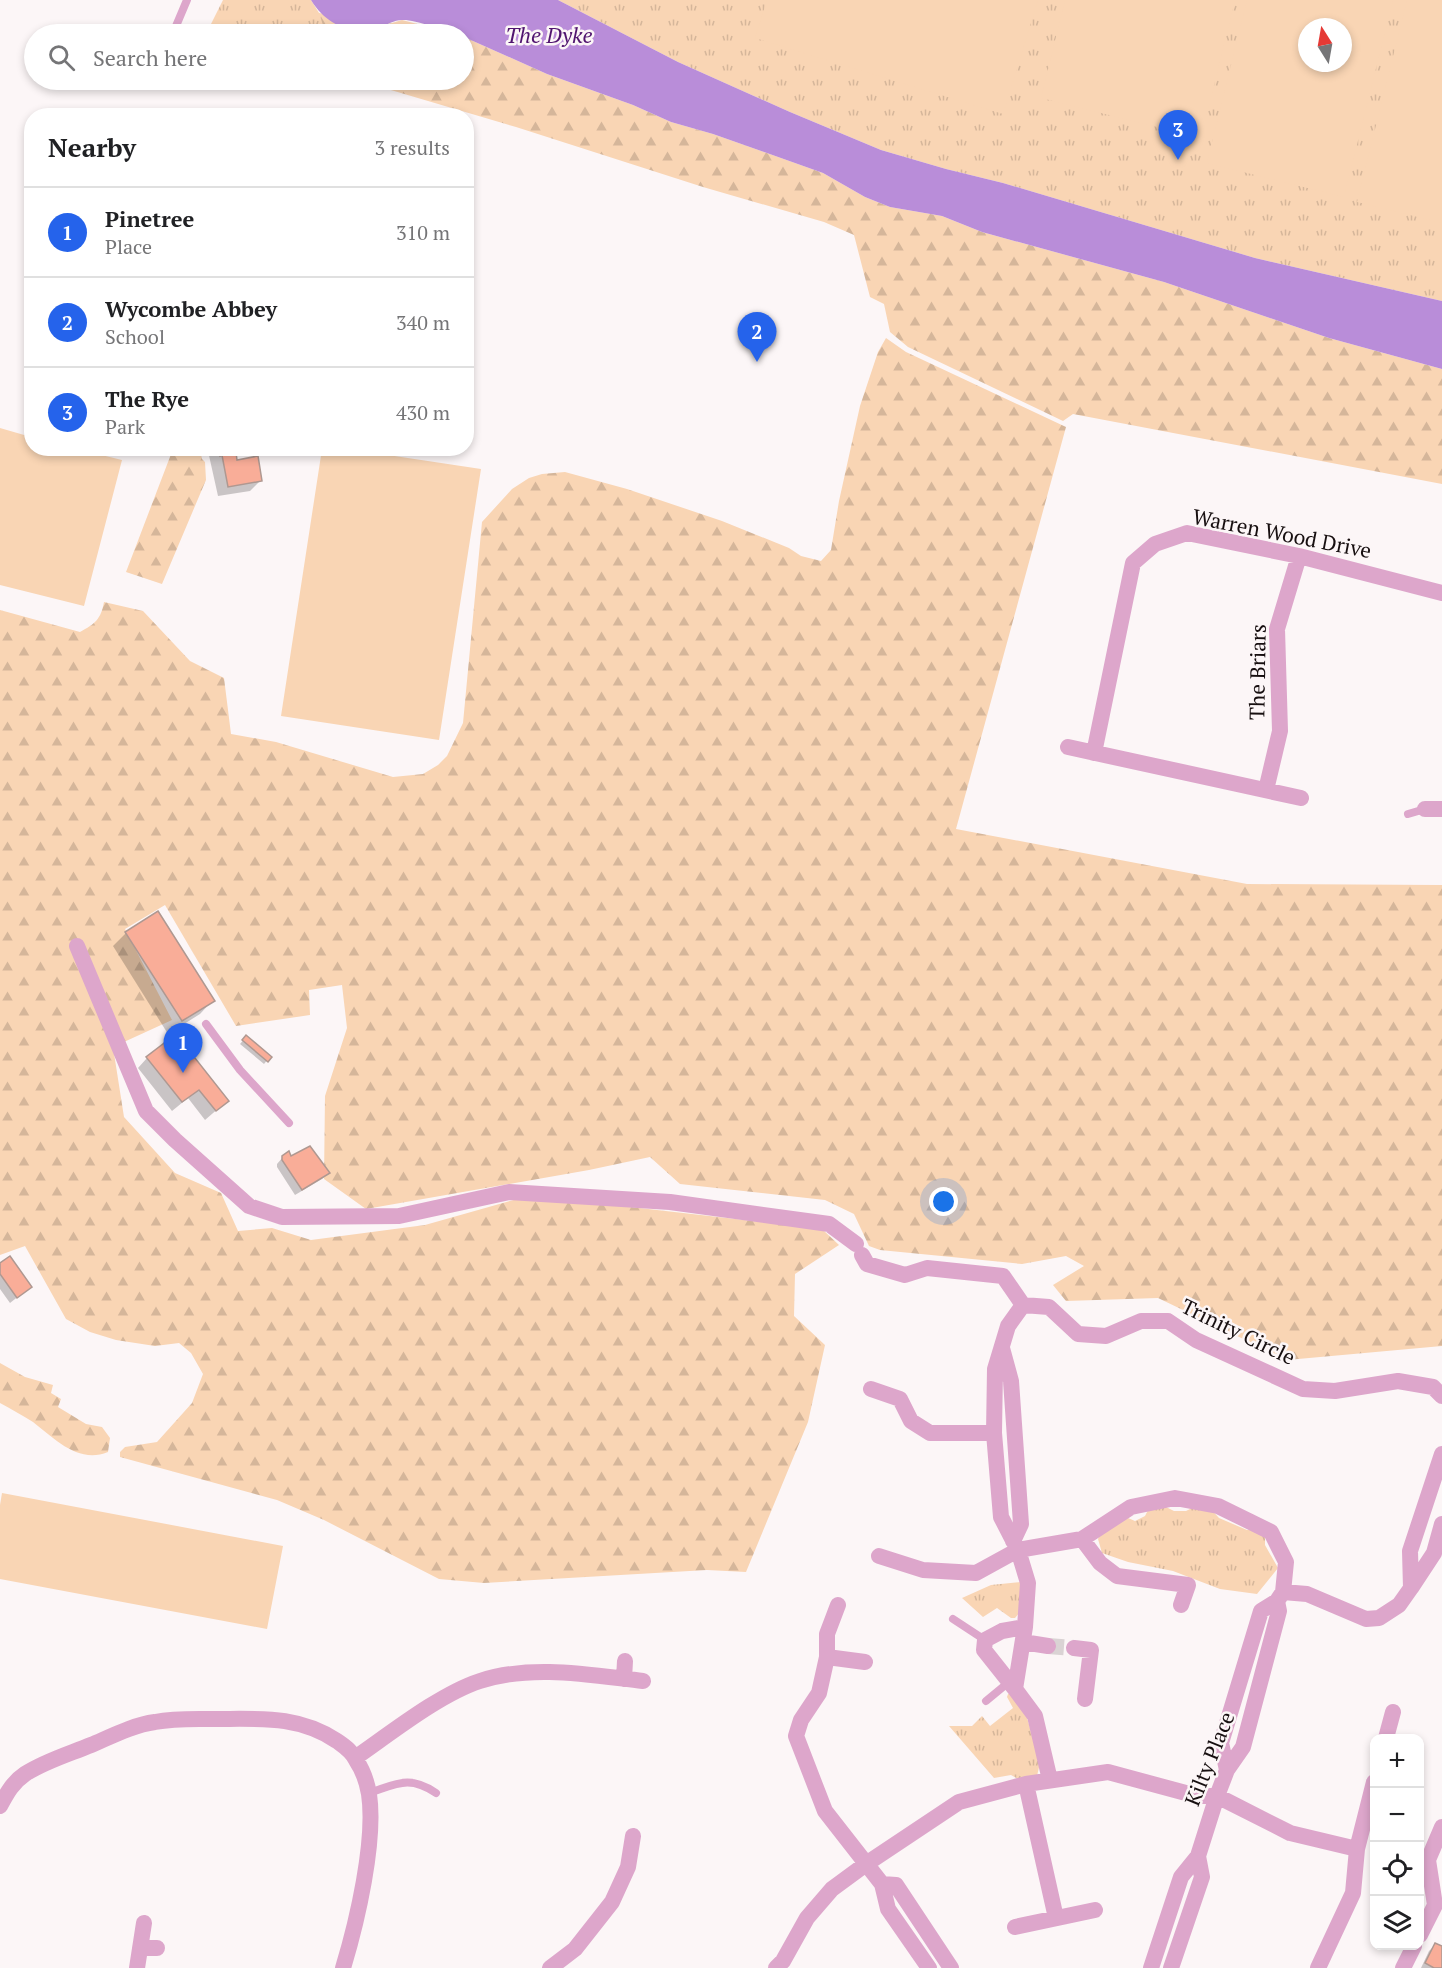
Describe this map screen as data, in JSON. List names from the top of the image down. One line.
{"streets":{"street":["Warren Wood Drive","The Briars","Trinity Circle","Kilty Place"]},"crossings":[["Warren Wood Drive","The Briars"]],"water":["The Dyke"],"north":"top","page":{"search":"Search here","heading":["Nearby","3 results"],"pins":["3","2","1"],"list":[{"mark":"1","name":"Pinetree","note":"Place","value":"310 m"},{"mark":"2","name":"Wycombe Abbey","note":"School","value":"340 m"},{"mark":"3","name":"The Rye","note":"Park","value":"430 m"}],"map_buttons":["+","−"]}}
